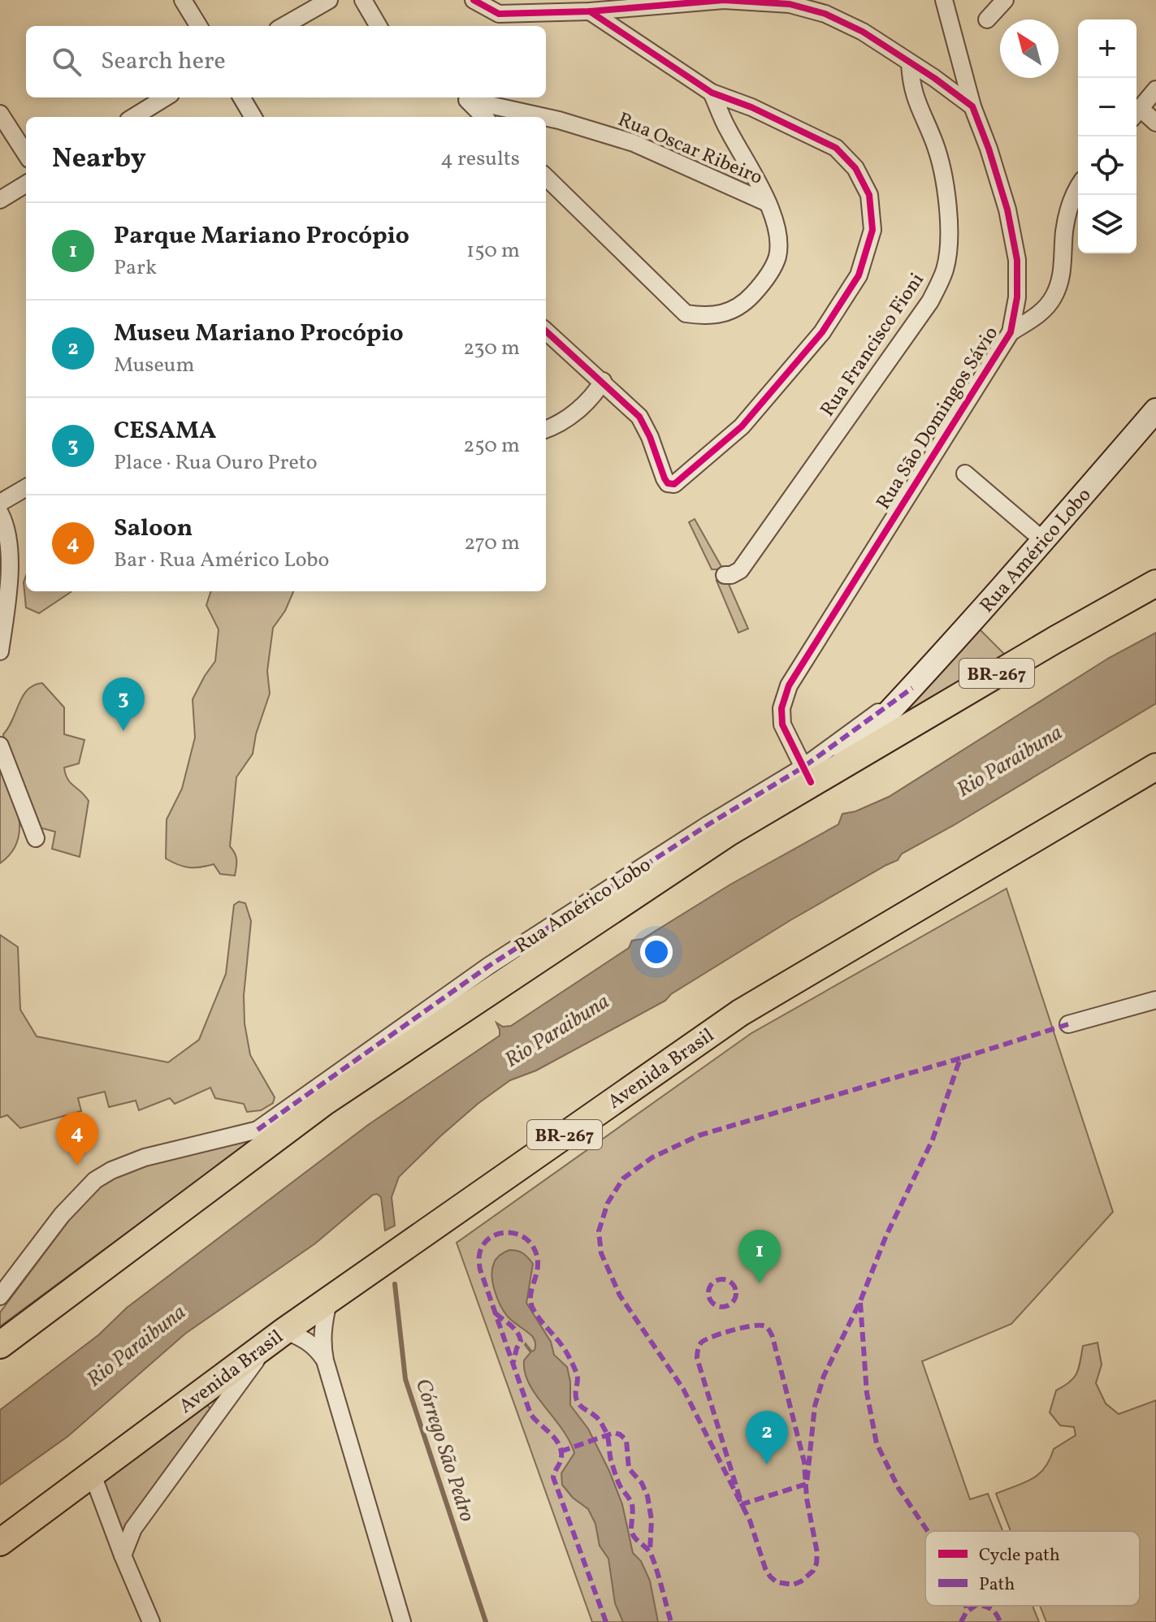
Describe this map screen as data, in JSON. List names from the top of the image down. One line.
{"streets":{"highway":["BR-267","Avenida Brasil"],"main road":["Rua Américo Lobo"],"street":["Rua Oscar Ribeiro","Rua Francisco Fioni","Rua São Domingos Sávio"]},"crossings":[["Rua São Domingos Sávio","Rua Américo Lobo"],["Rua São Domingos Sávio","BR-267"],["Rua Américo Lobo","BR-267"]],"water":["Rio Paraibuna","Córrego São Pedro"],"legend":["Cycle path","Path"],"north":"top left","page":{"map_buttons":["+","−"],"search":"Search here","heading":["Nearby","4 results"],"list":[{"mark":"1","name":"Parque Mariano Procópio","note":"Park","value":"150 m"},{"mark":"2","name":"Museu Mariano Procópio","note":"Museum","value":"230 m"},{"mark":"3","name":"CESAMA","note":"Place · Rua Ouro Preto","value":"250 m"},{"mark":"4","name":"Saloon","note":"Bar · Rua Américo Lobo","value":"270 m"}],"pins":["3","4","1","2"]}}
